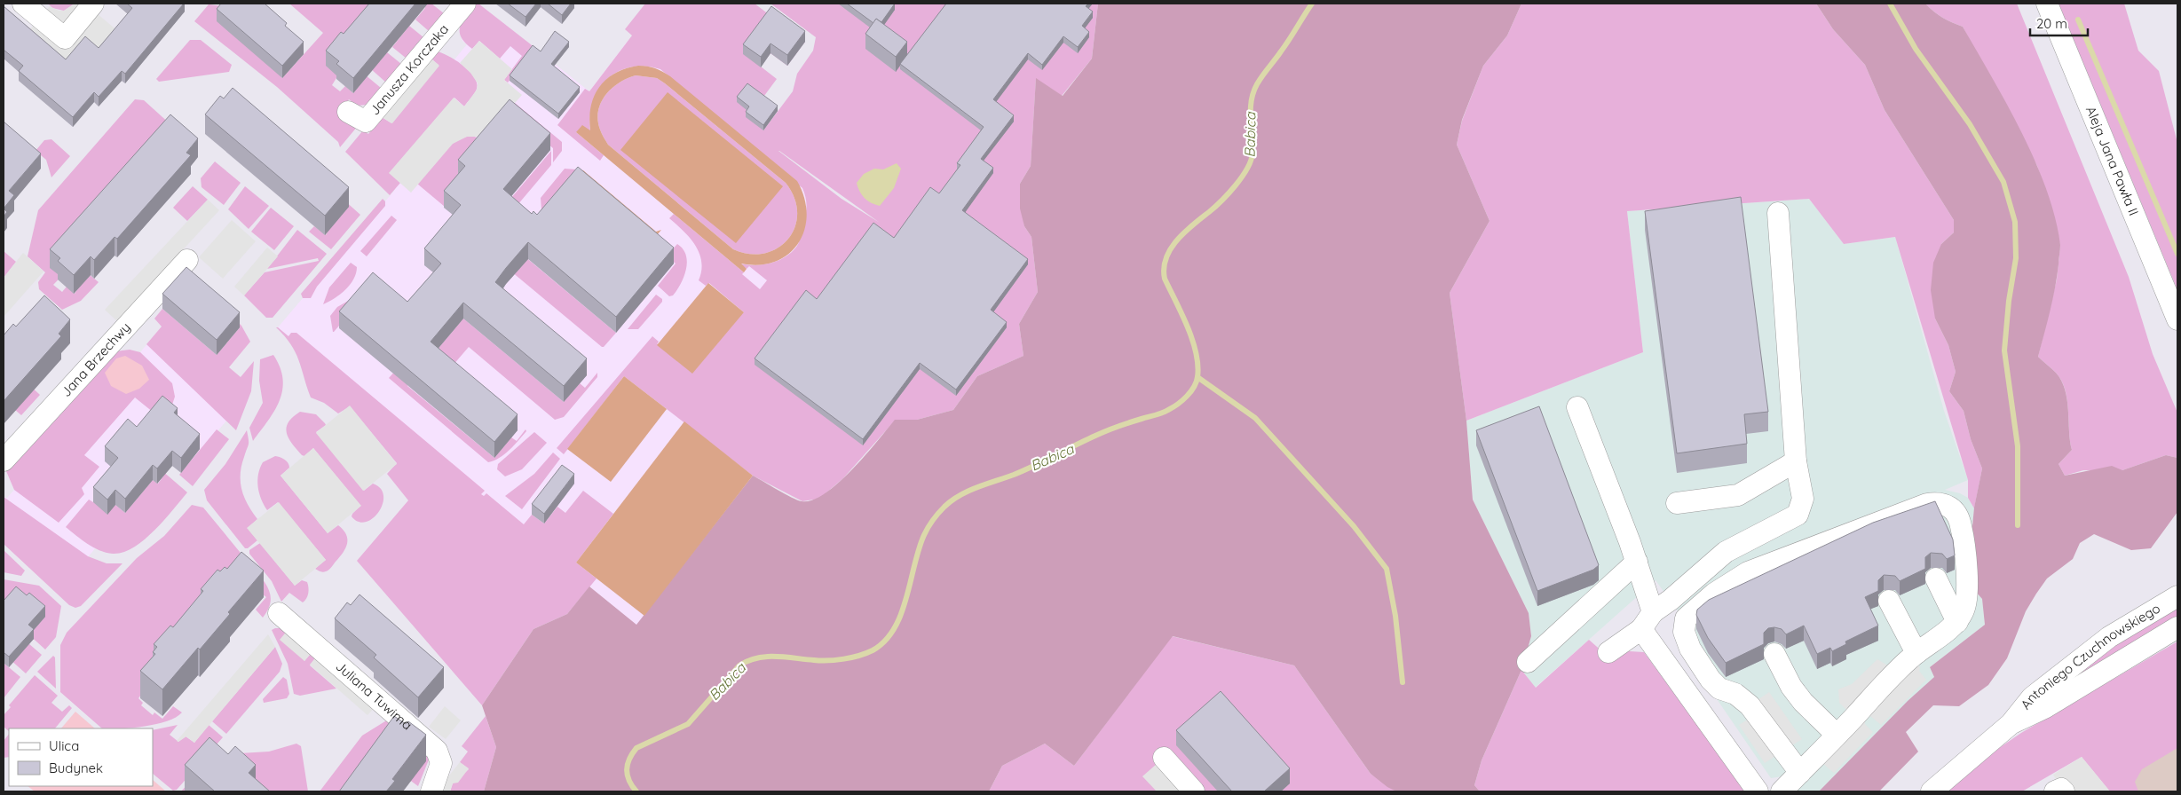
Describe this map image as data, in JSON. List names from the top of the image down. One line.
{"streets":{"street":["Janusza Korczaka","Aleja Jana Pawła II","Jana Brzechwy","Antoniego Czuchnowskiego","Juliana Tuwima"]},"water":["Babica"],"legend":["Ulica","Budynek"],"scale_bar":"20 m"}
